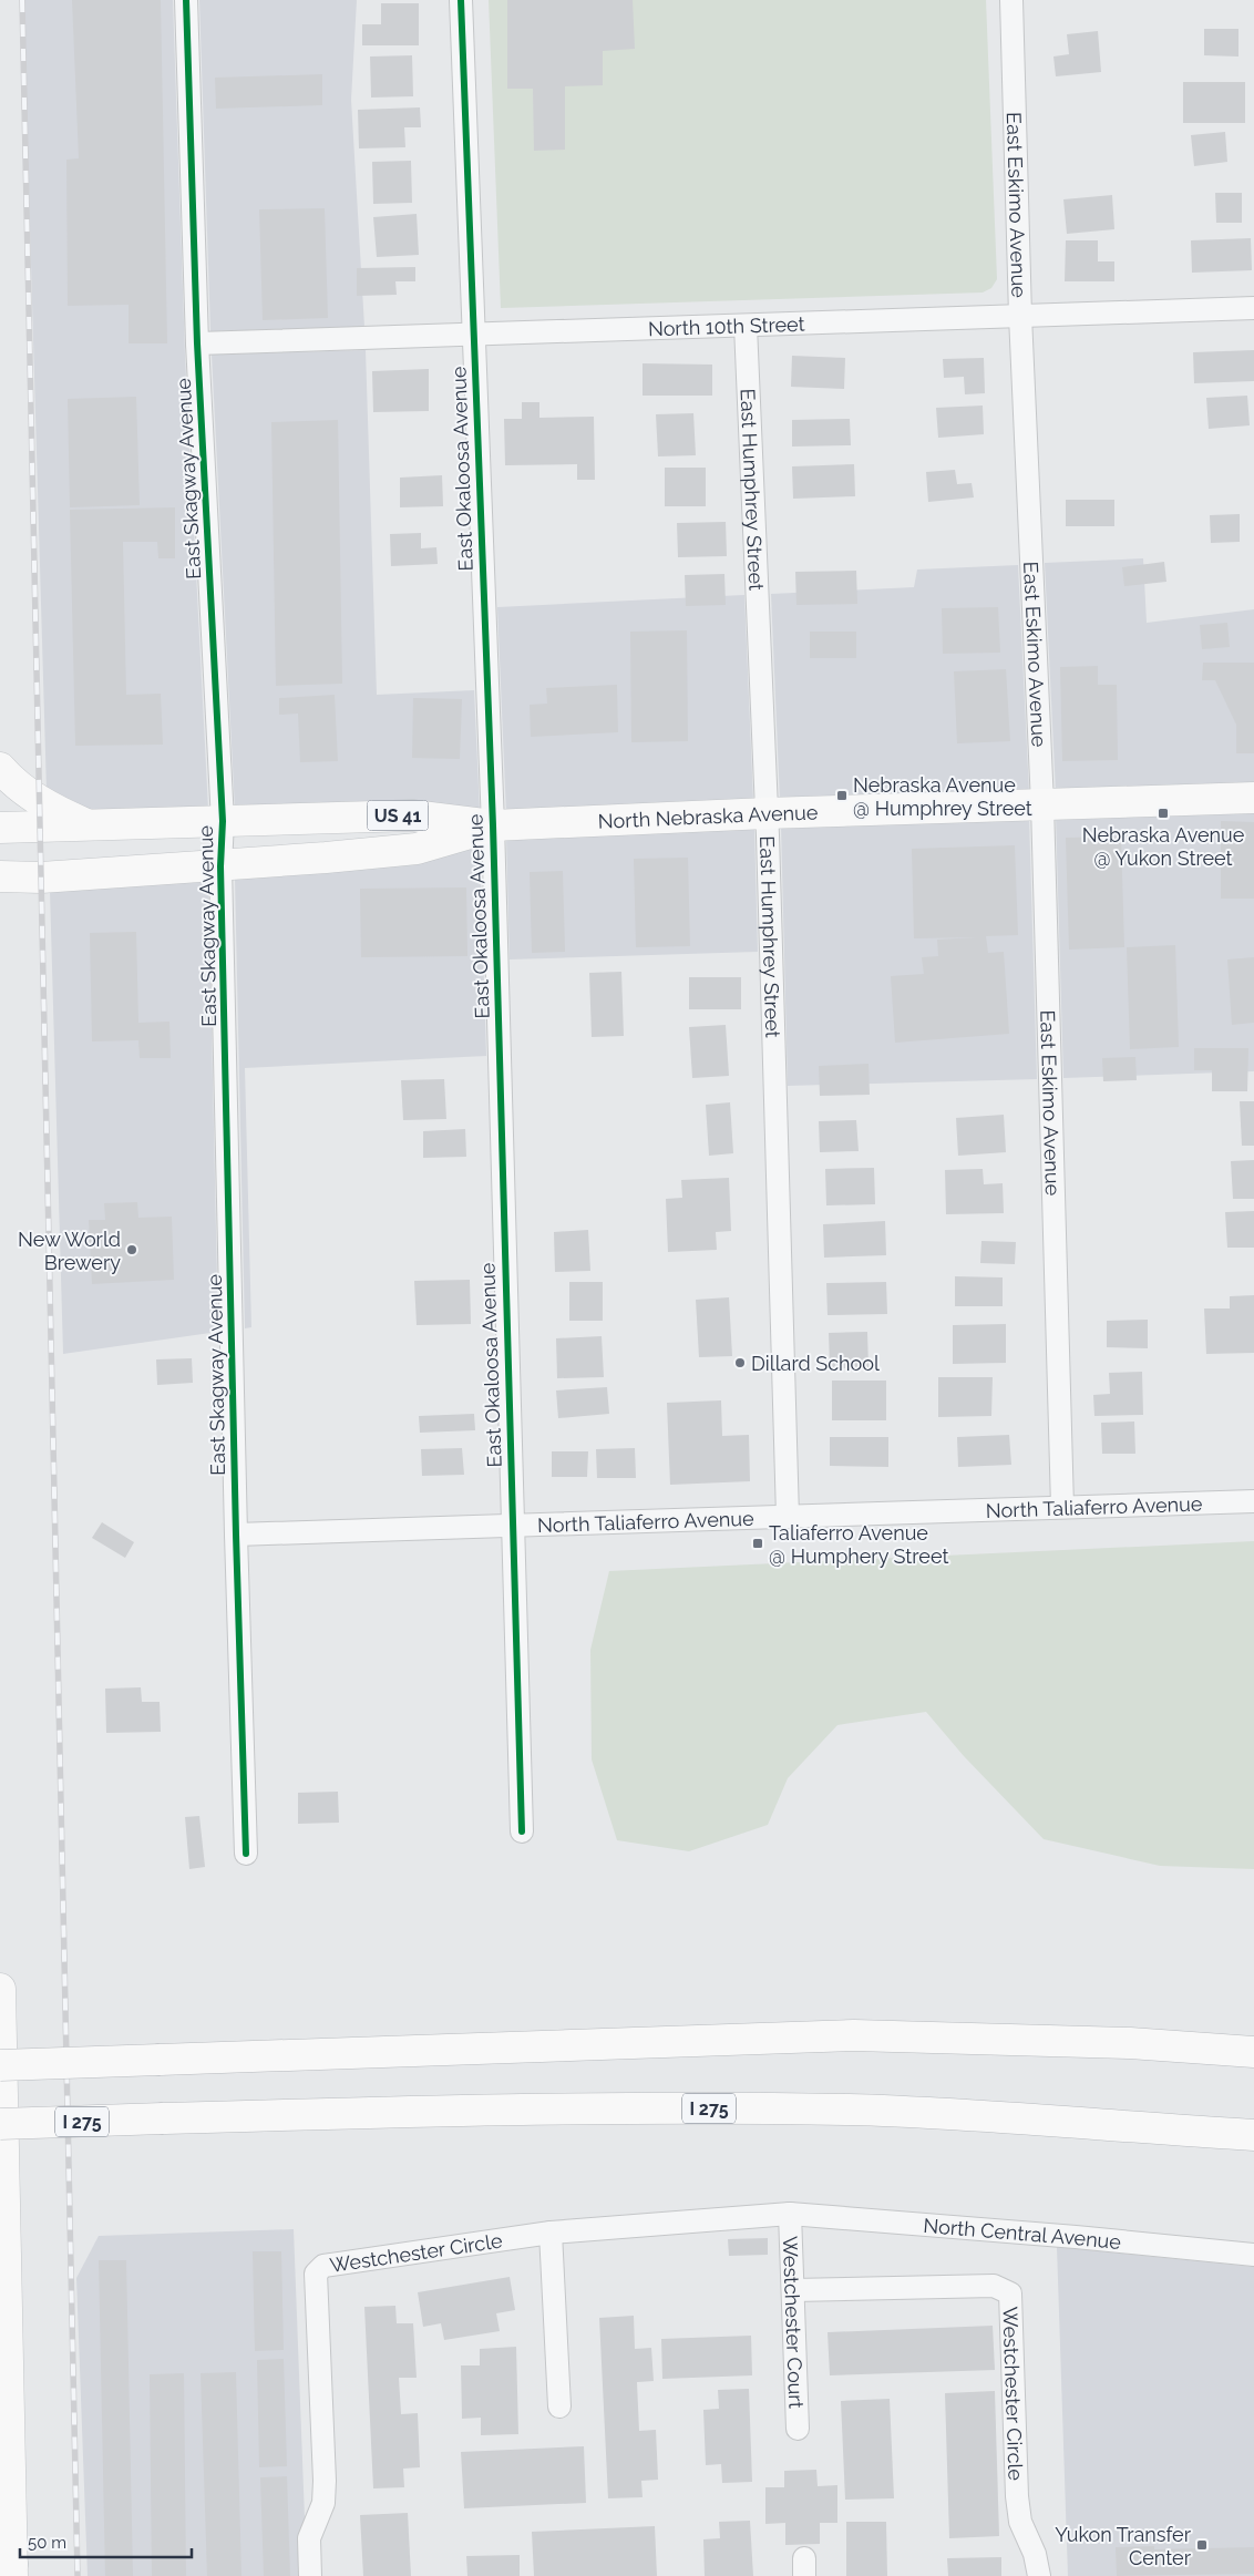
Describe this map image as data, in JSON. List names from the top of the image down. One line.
{"streets":{"main road":["US 41","North Nebraska Avenue","I 275"],"street":["East Eskimo Avenue","North 10th Street","East Okaloosa Avenue","East Skagway Avenue","East Humphrey Street","North Taliaferro Avenue","North Central Avenue","Westchester Circle","Westchester Court"]},"crossings":[["East Eskimo Avenue","North 10th Street"],["East Eskimo Avenue","North Nebraska Avenue"],["East Eskimo Avenue","North Taliaferro Avenue"],["North 10th Street","East Okaloosa Avenue"],["North 10th Street","East Skagway Avenue"],["North 10th Street","East Humphrey Street"],["East Okaloosa Avenue","North Nebraska Avenue"],["East Okaloosa Avenue","North Taliaferro Avenue"],["East Skagway Avenue","North Nebraska Avenue"],["East Skagway Avenue","North Taliaferro Avenue"],["East Humphrey Street","North Nebraska Avenue"],["East Humphrey Street","North Taliaferro Avenue"],["North Central Avenue","Westchester Circle"],["North Central Avenue","Westchester Court"],["Westchester Circle","Westchester Court"]],"places":{"transit":["Nebraska Avenue @ Humphrey Street","Nebraska Avenue @ Yukon Street","Taliaferro Avenue @ Humphery Street","Yukon Transfer Center"],"other":["New World Brewery","Dillard School"]},"scale_bar":"50 m"}
